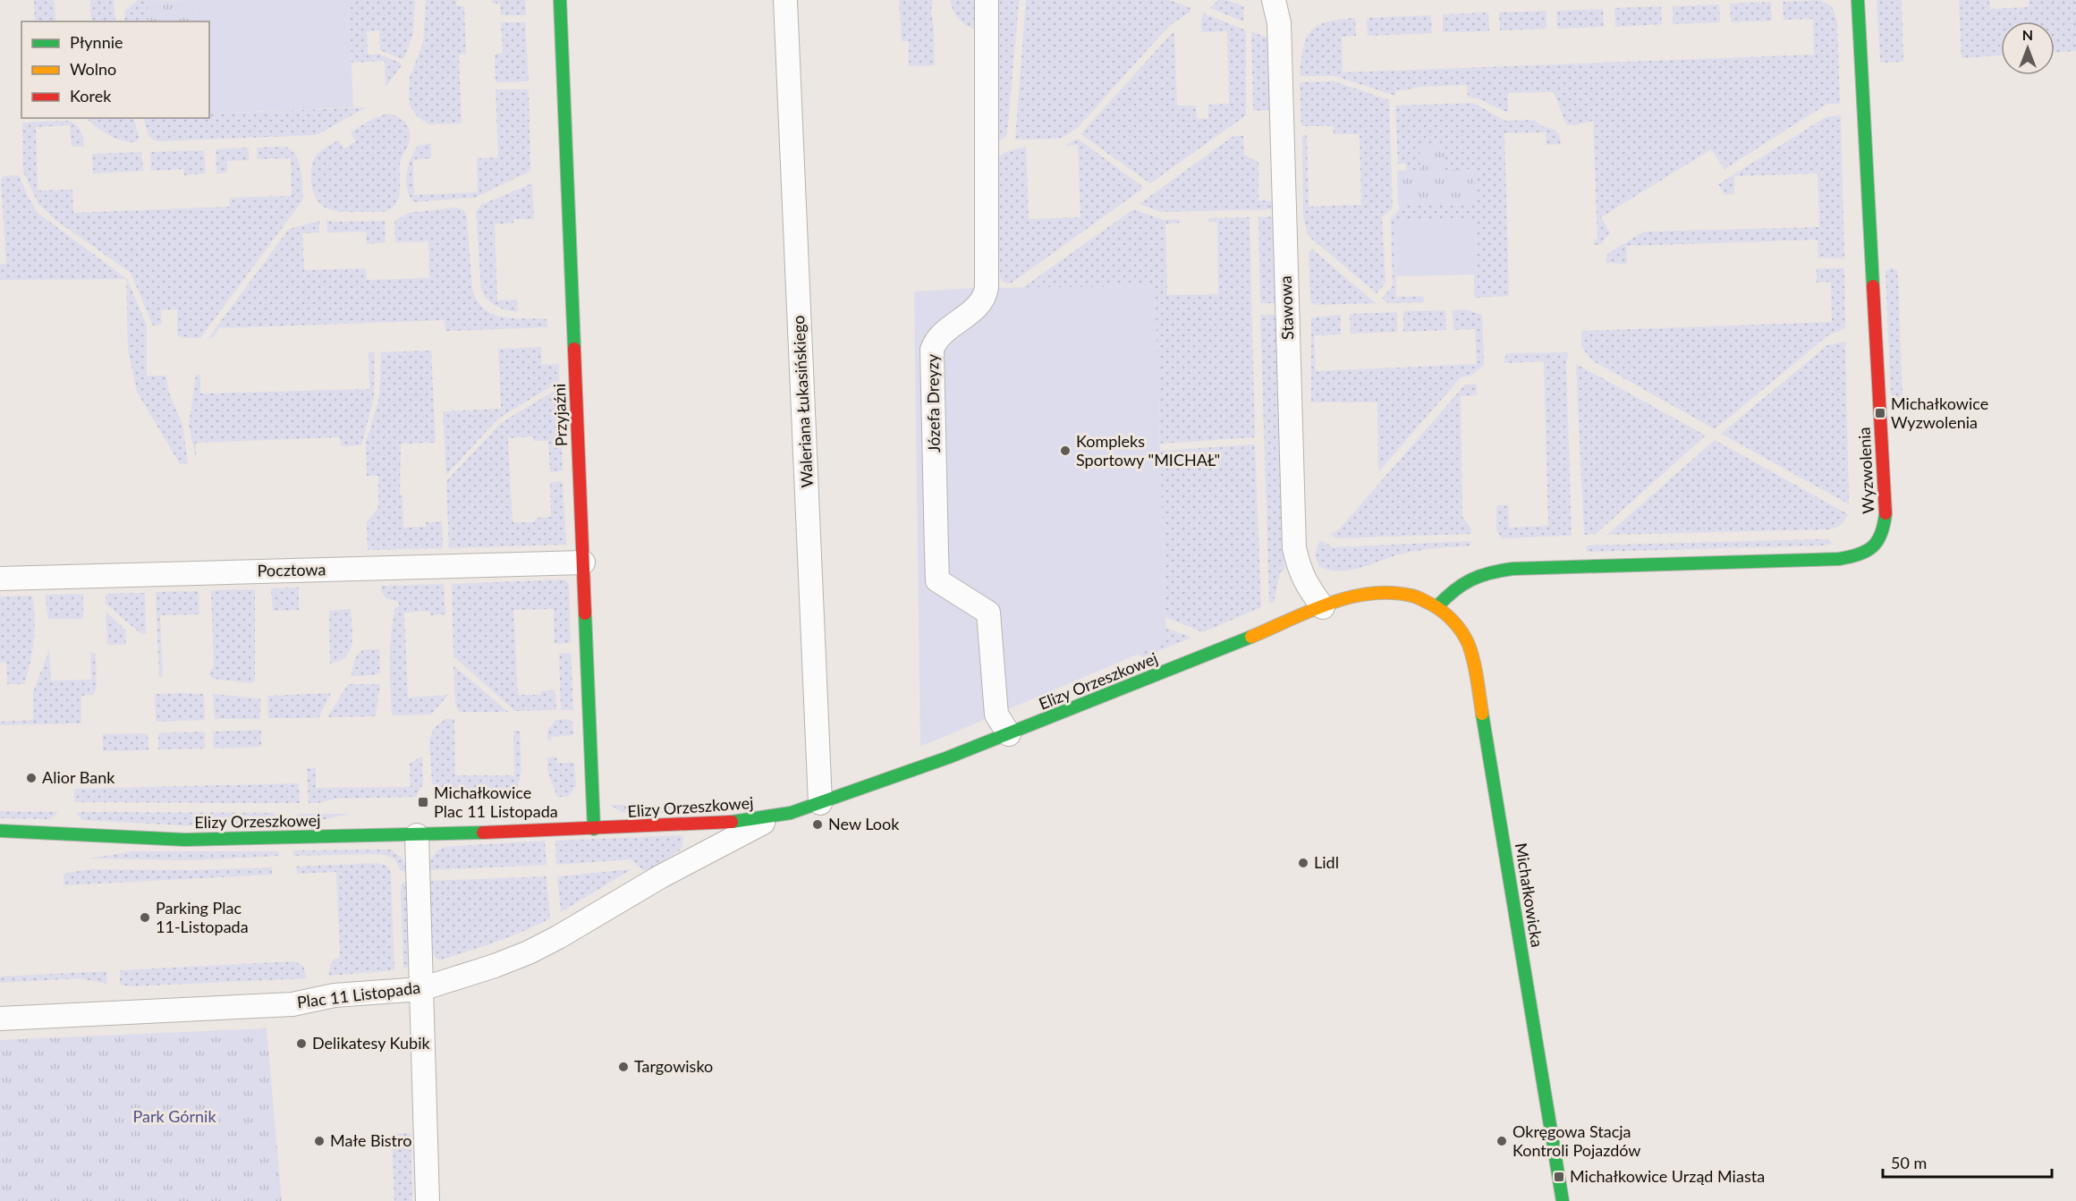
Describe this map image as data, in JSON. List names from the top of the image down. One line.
{"streets":{"street":["Stawowa","Waleriana Łukasińskiego","Józefa Dreyzy","Przyjaźni","Wyzwolenia","Pocztowa","Elizy Orzeszkowej","Michałkowicka","Plac 11 Listopada"]},"crossings":[["Stawowa","Elizy Orzeszkowej"],["Waleriana Łukasińskiego","Elizy Orzeszkowej"],["Józefa Dreyzy","Elizy Orzeszkowej"],["Przyjaźni","Pocztowa"],["Przyjaźni","Elizy Orzeszkowej"],["Wyzwolenia","Elizy Orzeszkowej"],["Wyzwolenia","Michałkowicka"],["Elizy Orzeszkowej","Michałkowicka"],["Elizy Orzeszkowej","Plac 11 Listopada"]],"parks":["Park Górnik"],"places":{"transit":["Michałkowice Wyzwolenia","Michałkowice Plac 11 Listopada","Michałkowice Urząd Miasta"],"other":["Kompleks Sportowy \"MICHAŁ\"","Alior Bank","New Look","Lidl","Parking Plac 11-Listopada","Delikatesy Kubik","Targowisko","Małe Bistro","Okręgowa Stacja Kontroli Pojazdów"]},"legend":["Płynnie","Wolno","Korek"],"scale_bar":"50 m","north":"top"}
